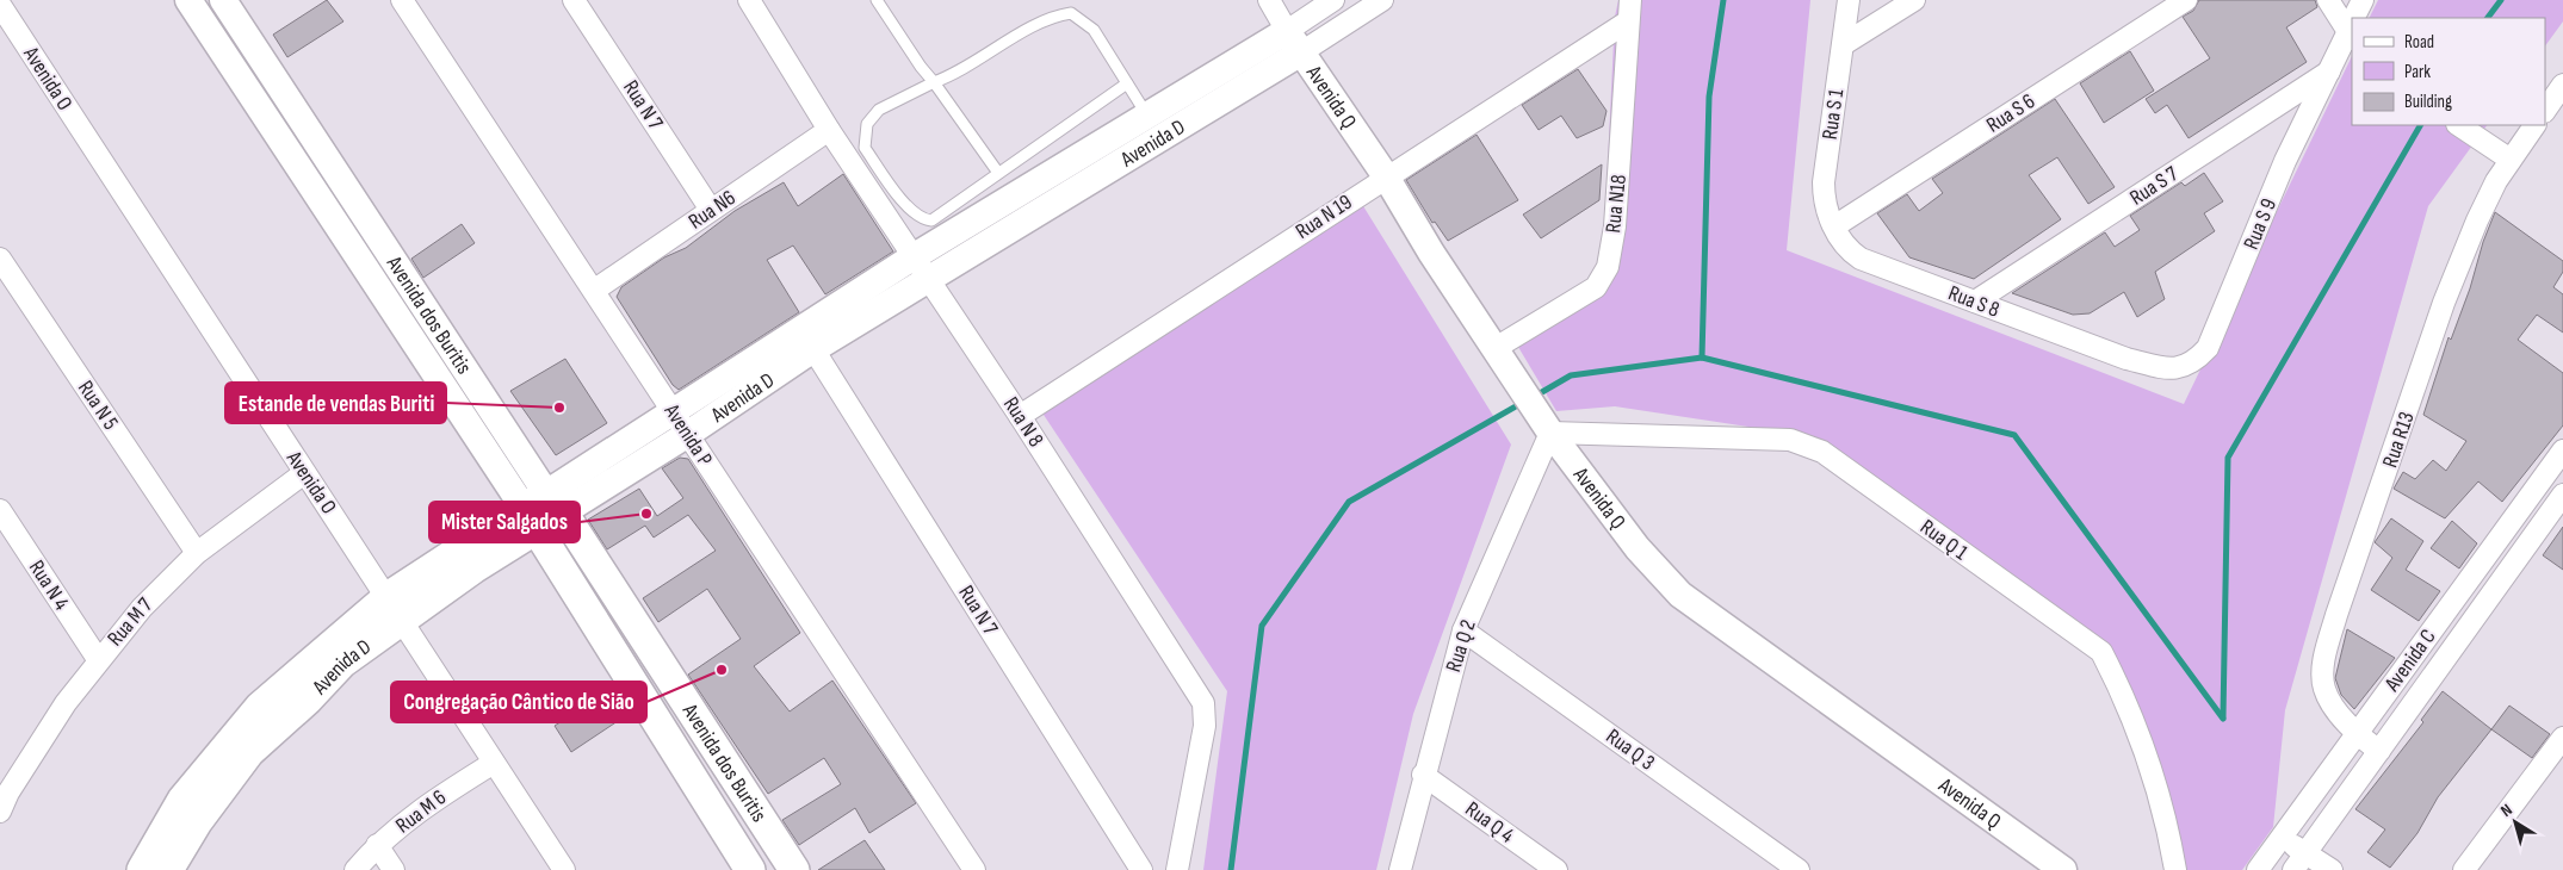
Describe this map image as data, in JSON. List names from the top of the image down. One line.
{"streets":{"main road":["Avenida D","Avenida dos Buritis"],"street":["Avenida O","Avenida Q","Rua N 7","Rua S 6","Rua S 1","Rua S 7","Rua N18","Rua N6","Rua N 19","Rua S 9","Rua S 8","Rua N 5","Rua N 8","Avenida P","Rua R13","Rua Q 1","Rua N 4","Rua M 7","Rua Q 2","Avenida C","Rua Q 3","Rua M 6","Rua Q 4"]},"crossings":[["Avenida O","Avenida D"],["Avenida O","Rua M 7"],["Avenida O","Rua M 6"],["Avenida Q","Avenida D"],["Avenida Q","Rua N18"],["Avenida Q","Rua N 19"],["Avenida Q","Rua Q 1"],["Avenida Q","Rua Q 2"],["Rua N 7","Avenida D"],["Rua N 7","Rua N6"],["Rua S 6","Rua S 1"],["Rua S 6","Rua S 8"],["Rua S 1","Rua S 8"],["Avenida D","Avenida dos Buritis"],["Avenida D","Rua N 8"],["Avenida D","Avenida P"],["Rua S 7","Rua S 9"],["Rua S 7","Rua S 8"],["Rua N18","Rua N 19"],["Rua N6","Rua N 8"],["Rua N6","Avenida P"],["Rua N 19","Rua N 8"],["Rua S 9","Rua S 8"],["Rua N 5","Rua M 7"],["Rua R13","Avenida C"],["Rua Q 1","Rua Q 2"],["Rua N 4","Rua M 7"],["Rua Q 2","Rua Q 3"],["Rua Q 2","Rua Q 4"]],"places":["Estande de vendas Buriti","Mister Salgados","Congregação Cântico de Sião"],"legend":["Road","Park","Building"],"north":"top left"}
